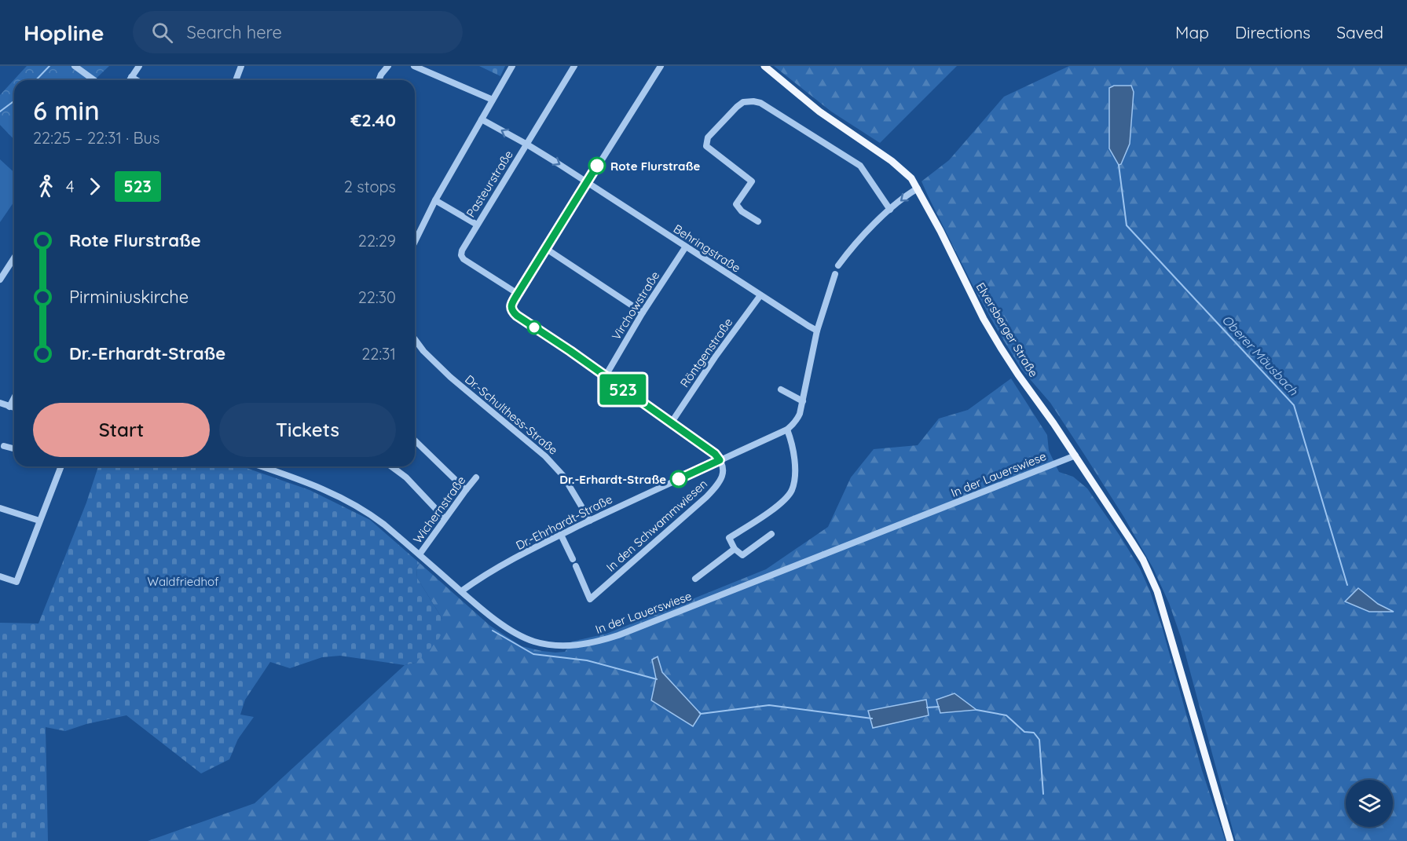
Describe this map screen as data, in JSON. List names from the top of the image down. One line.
{"streets":{"main road":["Elversberger Straße"],"street":["Pasteurstraße","Behringstraße","Virchowstraße","Röntgenstraße","Dr.-Schulthess-Straße","In der Lauerswiese","Wichernstraße","Dr.-Ehrhardt-Straße","In den Schwammwiesen"]},"crossings":[["Pasteurstraße","Behringstraße"],["Behringstraße","Virchowstraße"],["Behringstraße","Röntgenstraße"],["Elversberger Straße","In der Lauerswiese"],["Dr.-Schulthess-Straße","Dr.-Ehrhardt-Straße"],["In der Lauerswiese","Wichernstraße"],["In der Lauerswiese","Dr.-Ehrhardt-Straße"],["Dr.-Ehrhardt-Straße","In den Schwammwiesen"]],"water":["Oberer Mäusbach"],"parks":["Waldfriedhof"],"places":["Rote Flurstraße","Dr.-Erhardt-Straße"],"lines":["bus line 523"],"page":{"header":"Hopline","search":"Search here","nav":["Map","Directions","Saved"],"on_map":"523","heading":["6 min","22:25 – 22:31 · Bus","€2.40"],"legs":["4","523","2 stops"],"list":[{"name":"Rote Flurstraße","value":"22:29"},{"name":"Pirminiuskirche","value":"22:30"},{"name":"Dr.-Erhardt-Straße","value":"22:31"}],"buttons":["Start","Tickets"]}}
